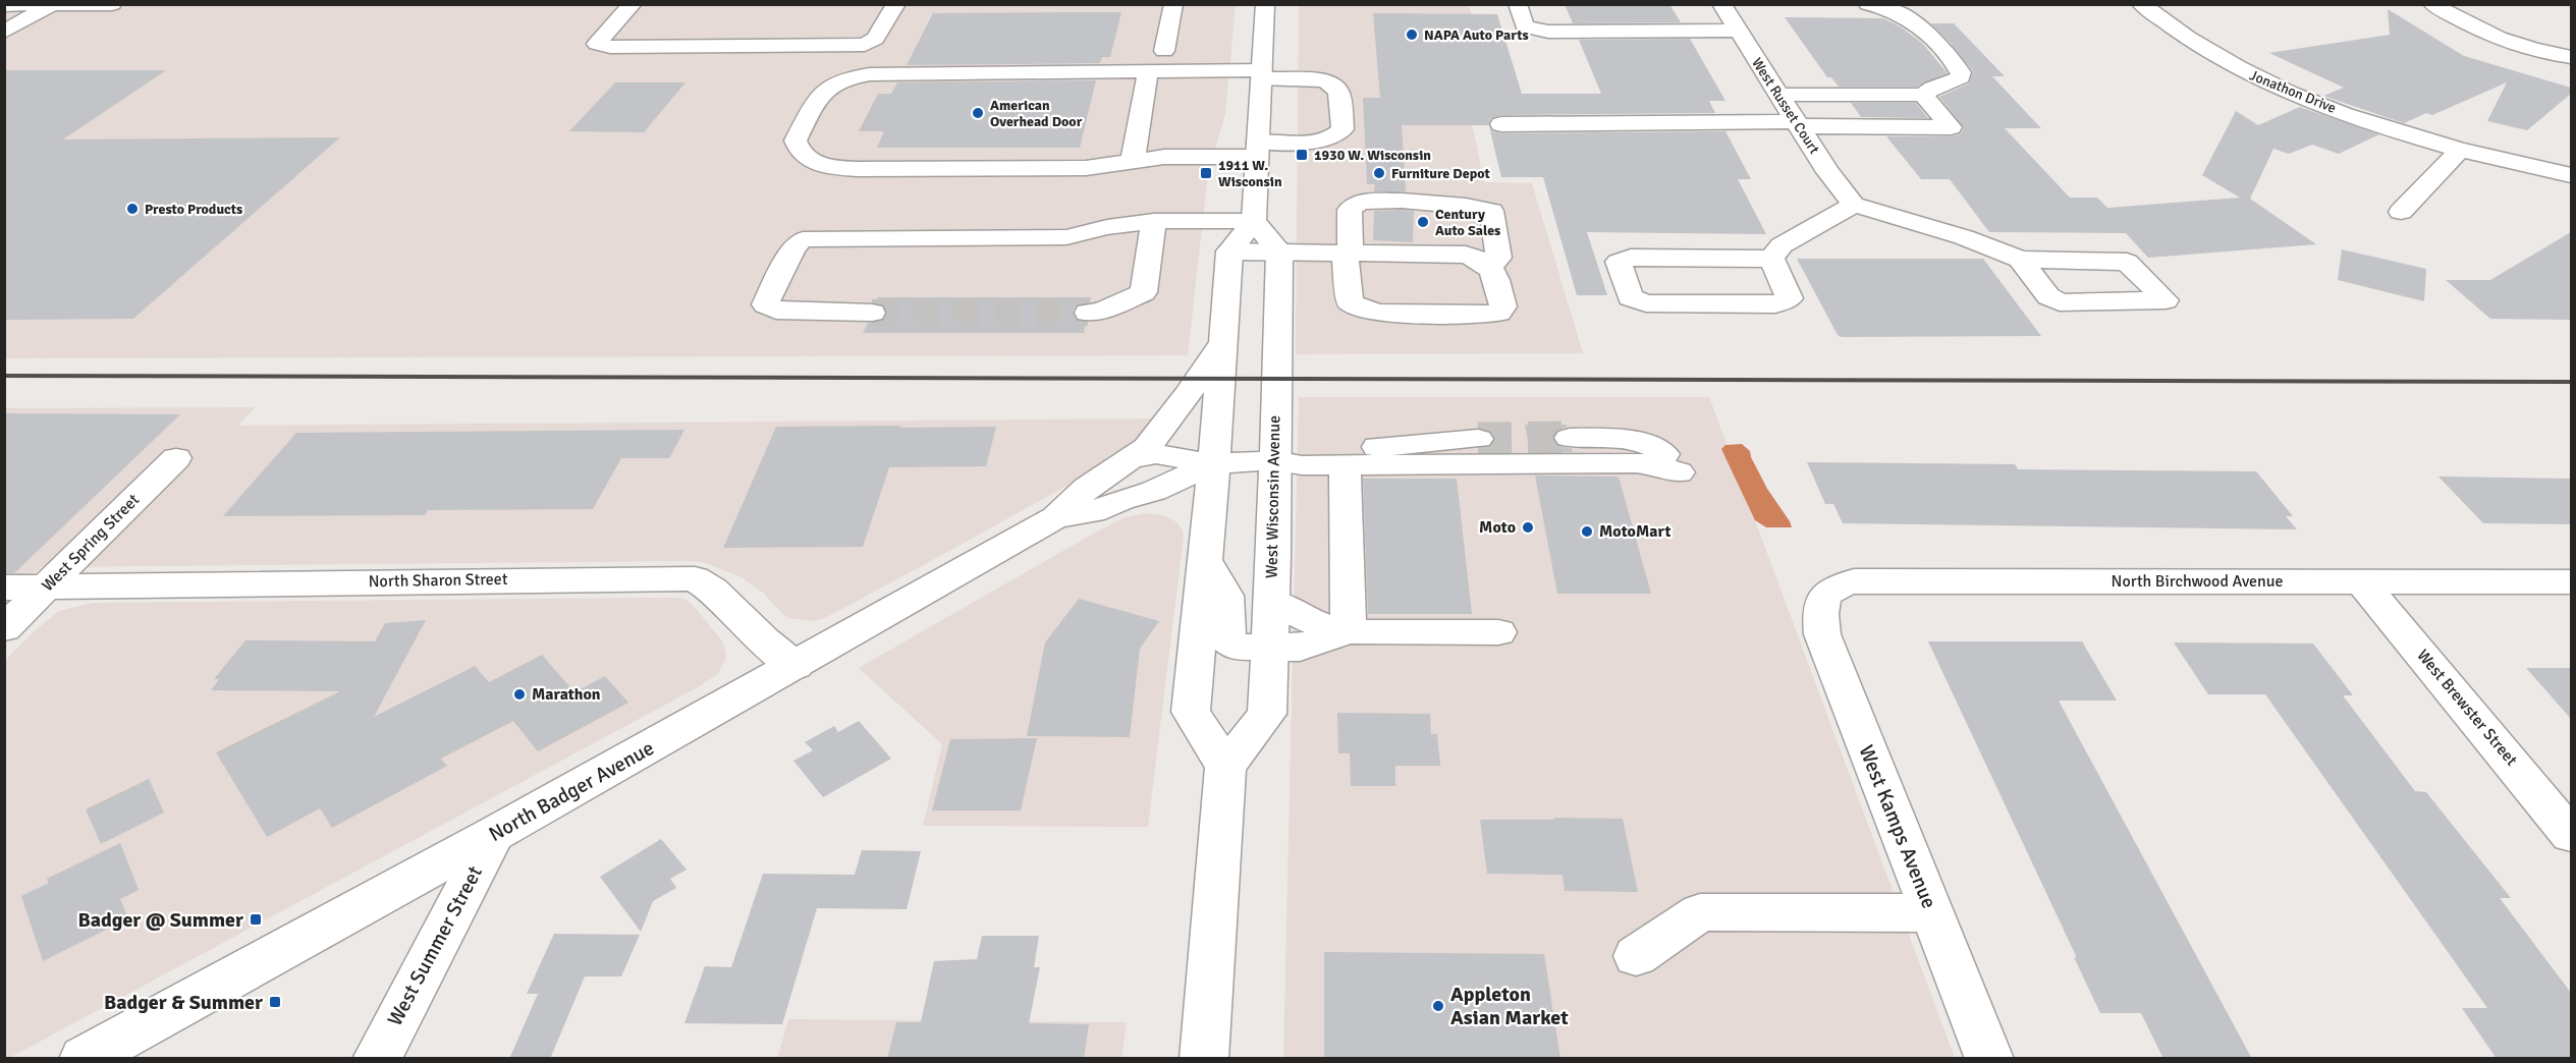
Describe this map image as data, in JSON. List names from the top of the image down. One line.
{"streets":{"street":["Jonathon Drive","West Russet Court","West Wisconsin Avenue","West Spring Street","North Sharon Street","North Birchwood Avenue","West Brewster Street","North Badger Avenue","West Kamps Avenue","West Summer Street"]},"crossings":[["West Wisconsin Avenue","North Badger Avenue"],["West Spring Street","North Sharon Street"],["North Sharon Street","North Badger Avenue"],["North Birchwood Avenue","West Brewster Street"],["North Birchwood Avenue","West Kamps Avenue"],["North Badger Avenue","West Summer Street"]],"places":{"other":["NAPA Auto Parts","American Overhead Door","Furniture Depot","Presto Products","Century Auto Sales","Moto","MotoMart","Marathon","Appleton Asian Market"],"transit":["1930 W. Wisconsin","1911 W. Wisconsin","Badger @ Summer","Badger & Summer"]}}
